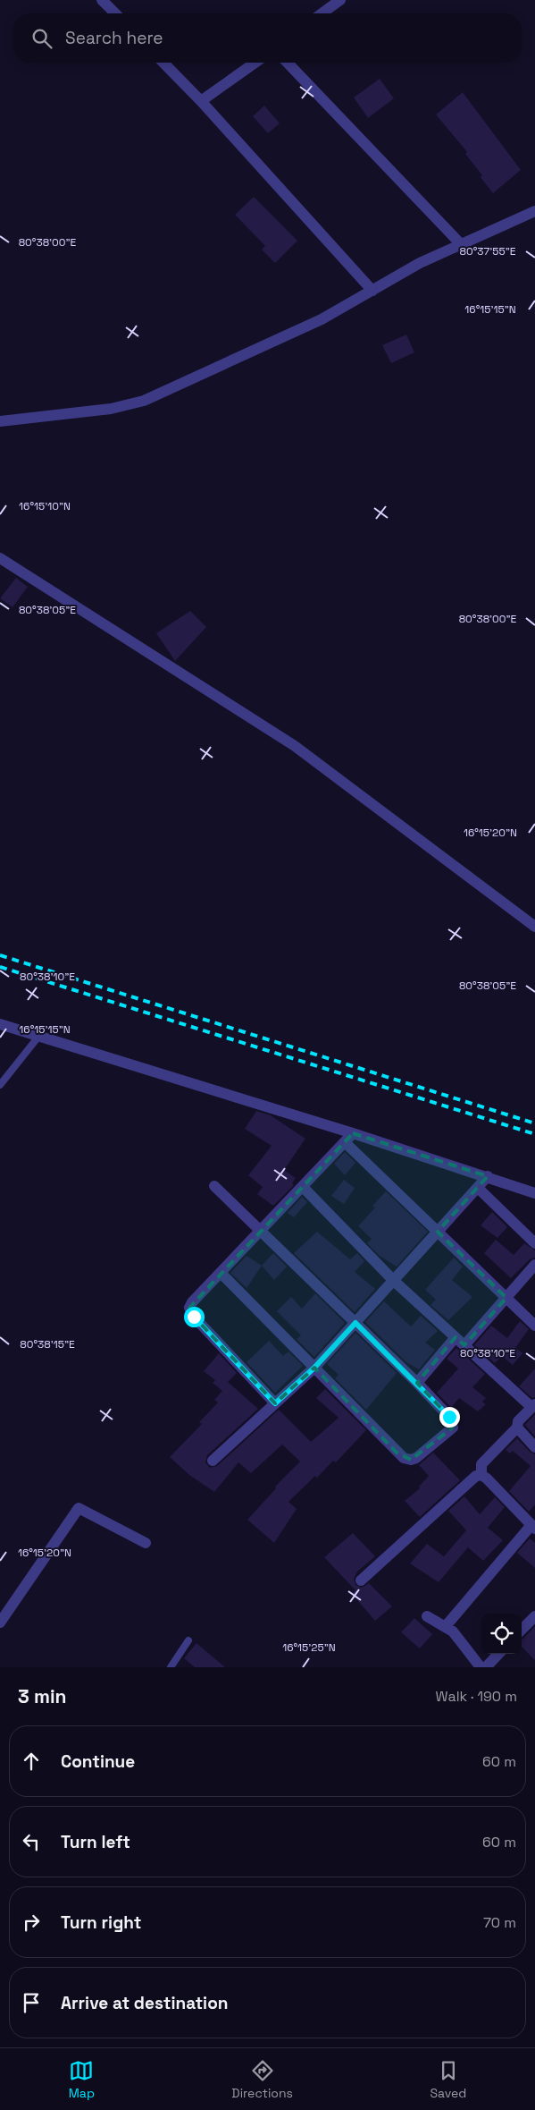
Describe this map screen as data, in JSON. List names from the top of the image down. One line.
{"page":{"search":"Search here","heading":["3 min","Walk · 190 m"],"list":[["Continue","60 m"],["Turn left","60 m"],["Turn right","70 m"],"Arrive at destination"],"nav":["Map","Directions","Saved"]},"coordinates":["80°38'00\"E","80°37'55\"E","16°15'15\"N","16°15'10\"N","80°38'05\"E","16°15'20\"N","80°38'10\"E","80°38'15\"E","16°15'25\"N"]}
